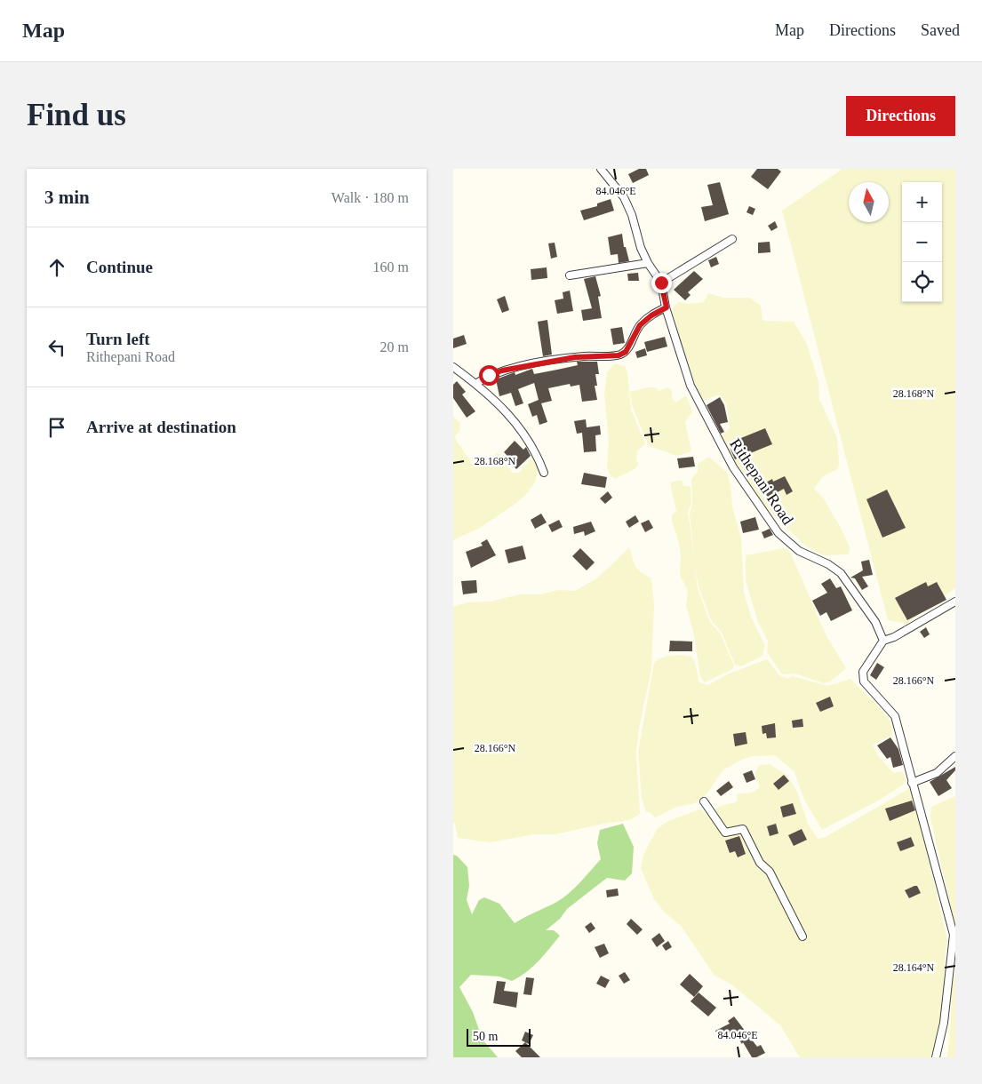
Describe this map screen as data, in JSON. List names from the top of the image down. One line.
{"streets":{"street":["Rithepani Road"]},"scale_bar":"50 m","north":"top","page":{"header":"Map","nav":["Map","Directions","Saved"],"buttons":"Directions","title":"Find us","heading":["3 min","Walk · 180 m"],"map_buttons":["+","−"],"list":[["Continue","160 m"],["Turn left","Rithepani Road","20 m"],"Arrive at destination"],"scale":"50 m"},"coordinates":["84.046°E","28.168°N","28.166°N","28.164°N"]}
